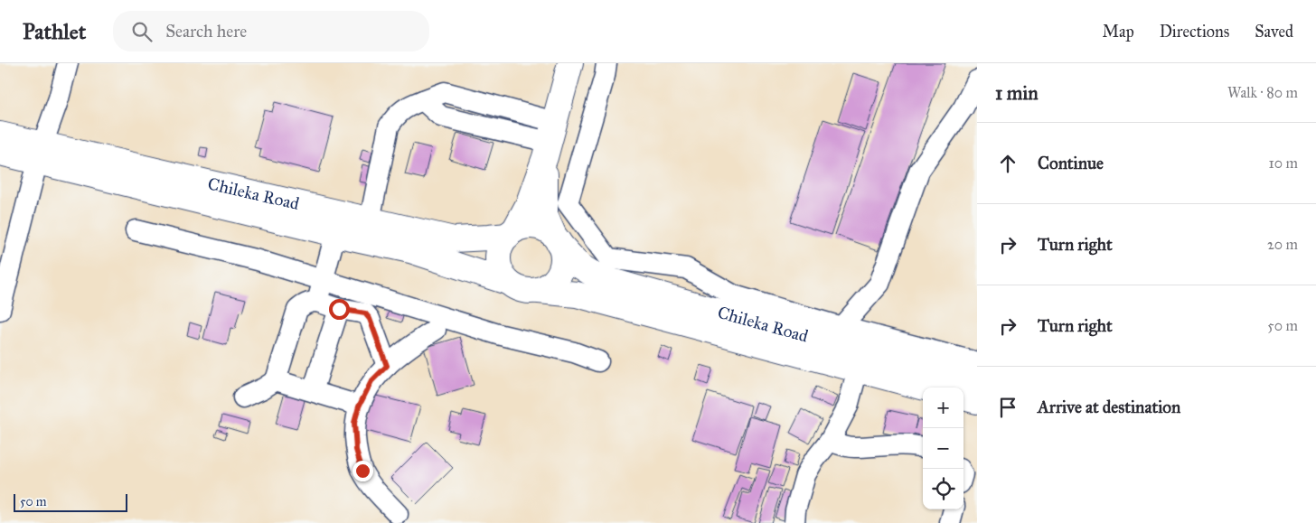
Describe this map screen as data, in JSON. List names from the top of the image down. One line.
{"streets":{"main road":["Chileka Road"]},"scale_bar":"50 m","page":{"header":"Pathlet","search":"Search here","nav":["Map","Directions","Saved"],"heading":["1 min","Walk · 80 m"],"list":[["Continue","10 m"],["Turn right","20 m"],["Turn right","50 m"],"Arrive at destination"],"map_buttons":["+","−"],"scale":"50 m"}}
